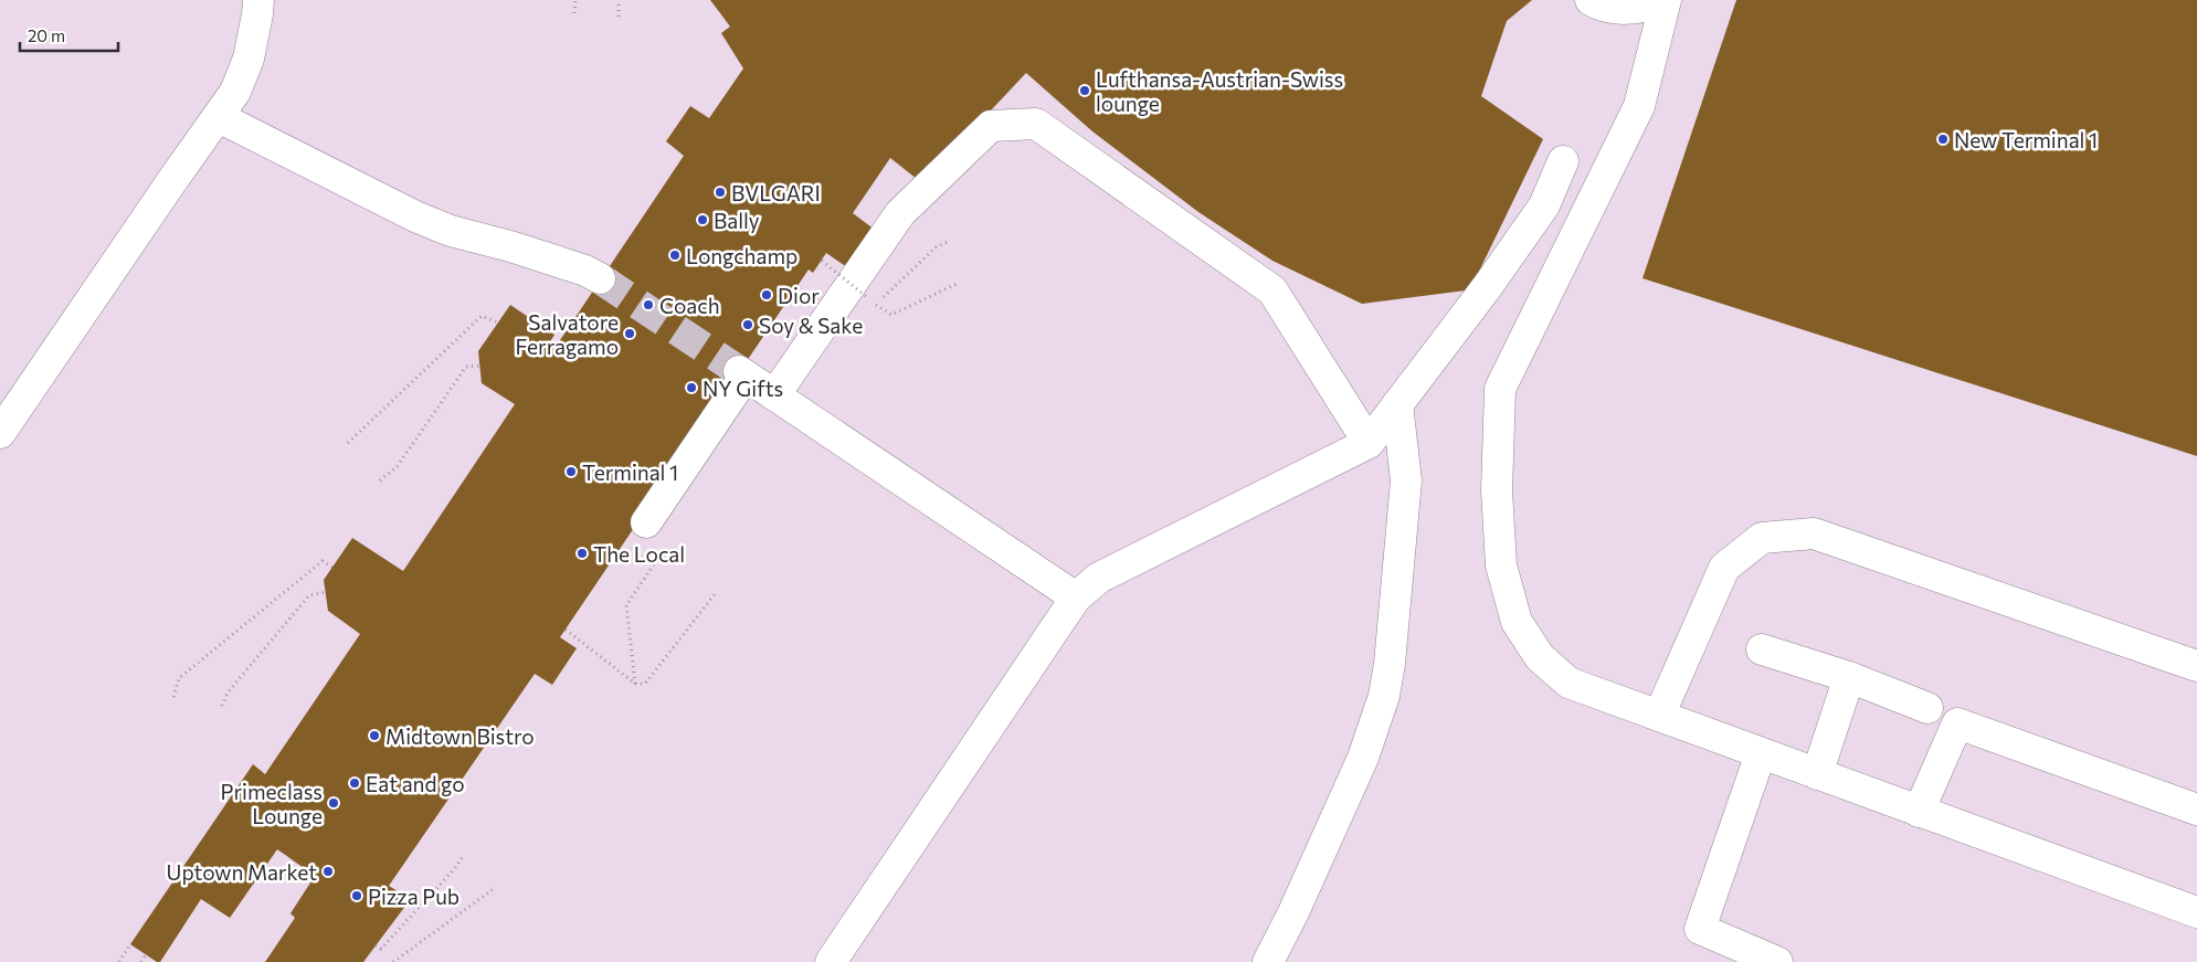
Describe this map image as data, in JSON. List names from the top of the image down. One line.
{"places":["Lufthansa-Austrian-Swiss lounge","New Terminal 1","BVLGARI","Bally","Longchamp","Dior","Coach","Soy & Sake","Salvatore Ferragamo","NY Gifts","Terminal 1","The Local","Midtown Bistro","Eat and go","Primeclass Lounge","Uptown Market","Pizza Pub"],"scale_bar":"20 m"}
